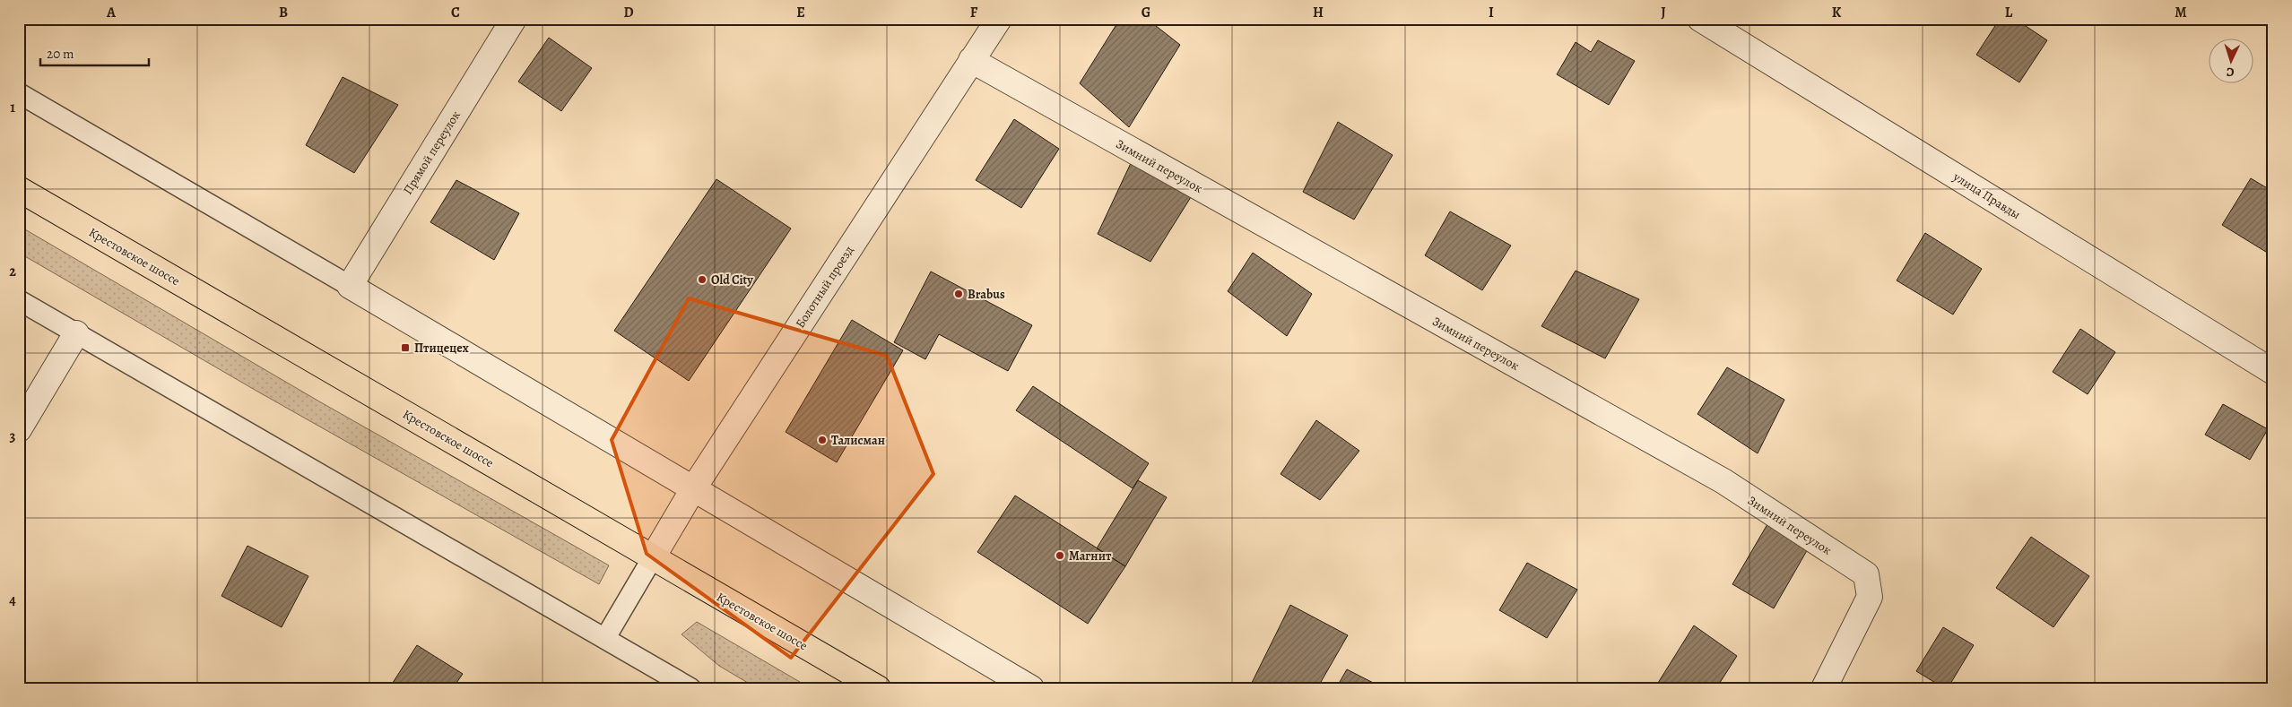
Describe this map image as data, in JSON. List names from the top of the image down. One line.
{"streets":{"main road":["Крестовское шоссе"],"street":["Прямой переулок","Зимний переулок","улица Правды","Болотный проезд"]},"crossings":[["Зимний переулок","Болотный проезд"],["Крестовское шоссе","Болотный проезд"]],"places":{"other":["Old City","Brabus","Талисман","Магнит"],"transit":["Птицецех"]},"scale_bar":"20 m","north":"bottom","grid":{"columns":["A","B","C","D","E","F","G","H","I","J","K","L","M"],"rows":["1","2","3","4"]}}
